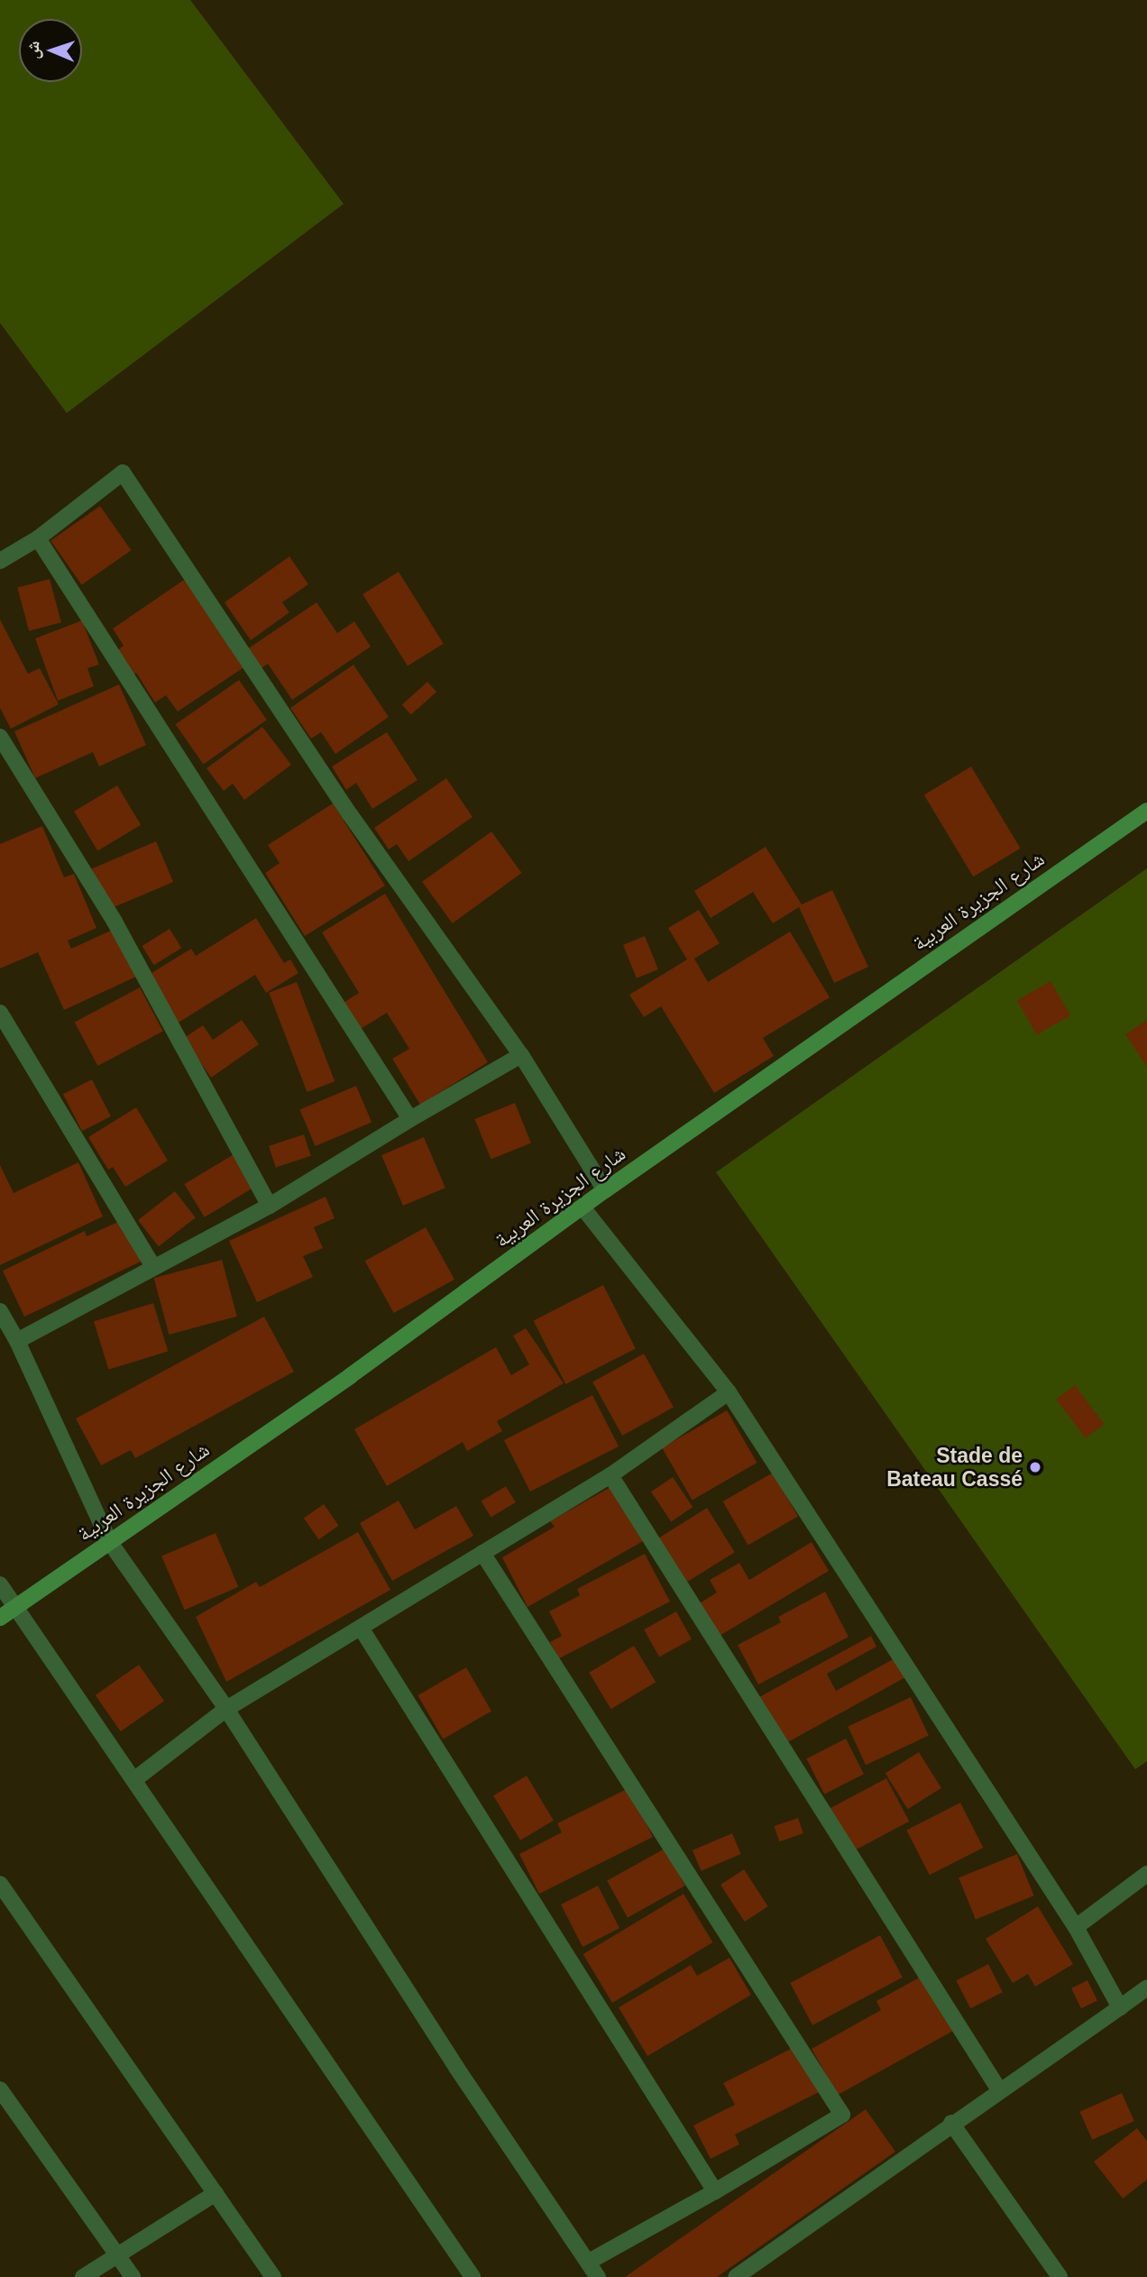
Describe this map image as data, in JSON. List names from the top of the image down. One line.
{"streets":{"street":["شارع الجزيرة العربية"]},"places":["Stade de Bateau Cassé"],"north":"left"}
